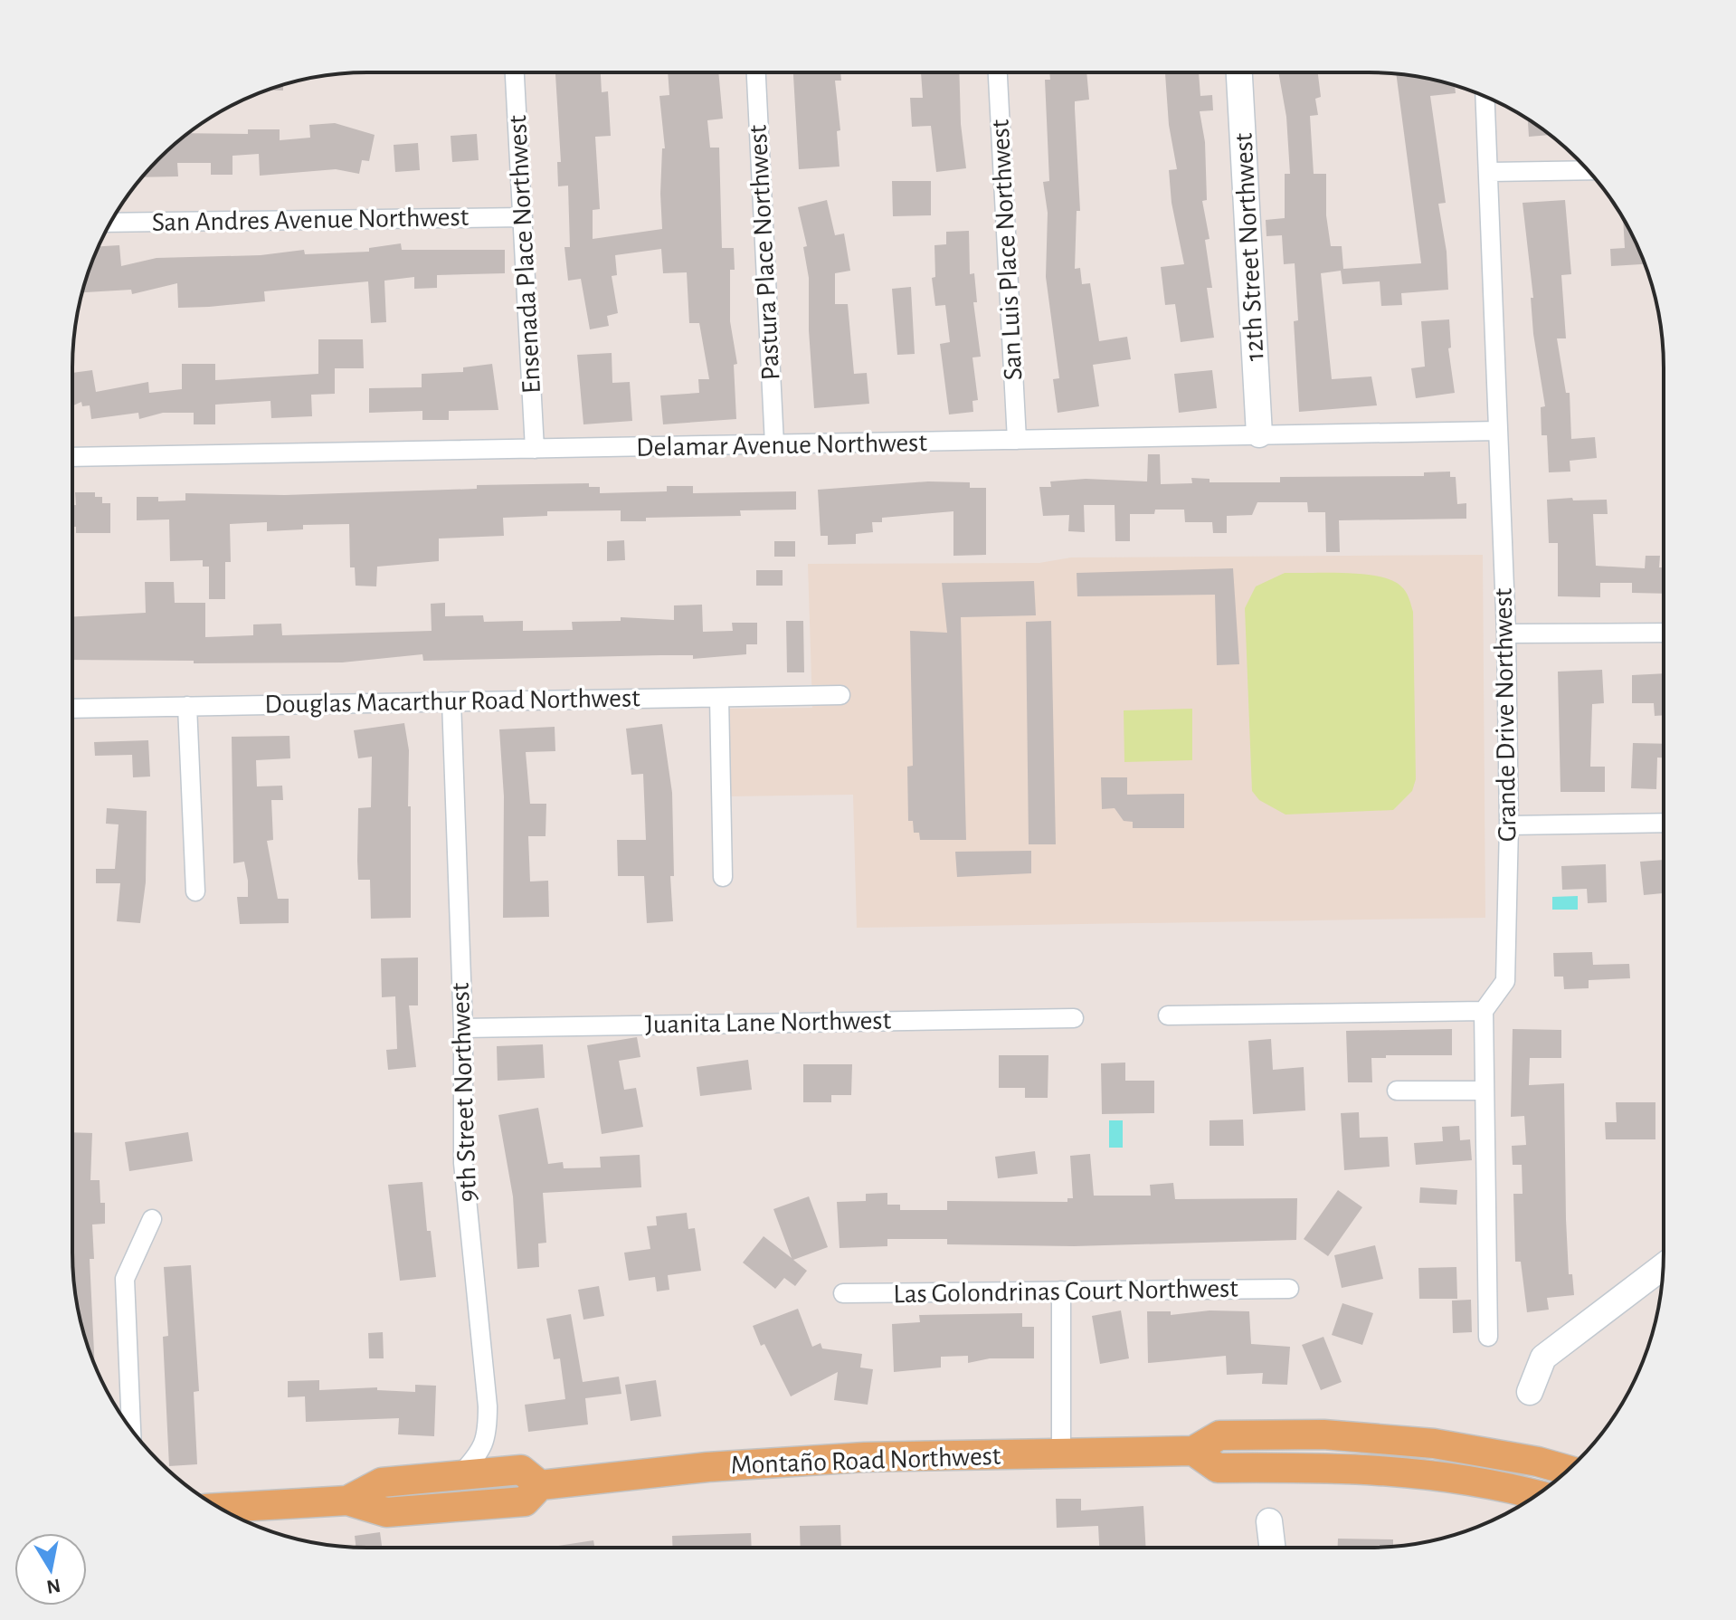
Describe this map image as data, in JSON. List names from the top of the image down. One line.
{"streets":{"main road":["Montaño Road Northwest"],"street":["San Andres Avenue Northwest","12th Street Northwest","San Luis Place Northwest","Pastura Place Northwest","Ensenada Place Northwest","Delamar Avenue Northwest","Douglas Macarthur Road Northwest","Grande Drive Northwest","Juanita Lane Northwest","9th Street Northwest","Las Golondrinas Court Northwest"]},"crossings":[["San Andres Avenue Northwest","Ensenada Place Northwest"],["12th Street Northwest","Delamar Avenue Northwest"],["San Luis Place Northwest","Delamar Avenue Northwest"],["Pastura Place Northwest","Delamar Avenue Northwest"],["Ensenada Place Northwest","Delamar Avenue Northwest"],["Delamar Avenue Northwest","Grande Drive Northwest"],["Douglas Macarthur Road Northwest","9th Street Northwest"],["Juanita Lane Northwest","9th Street Northwest"],["9th Street Northwest","Montaño Road Northwest"]],"north":"bottom"}
